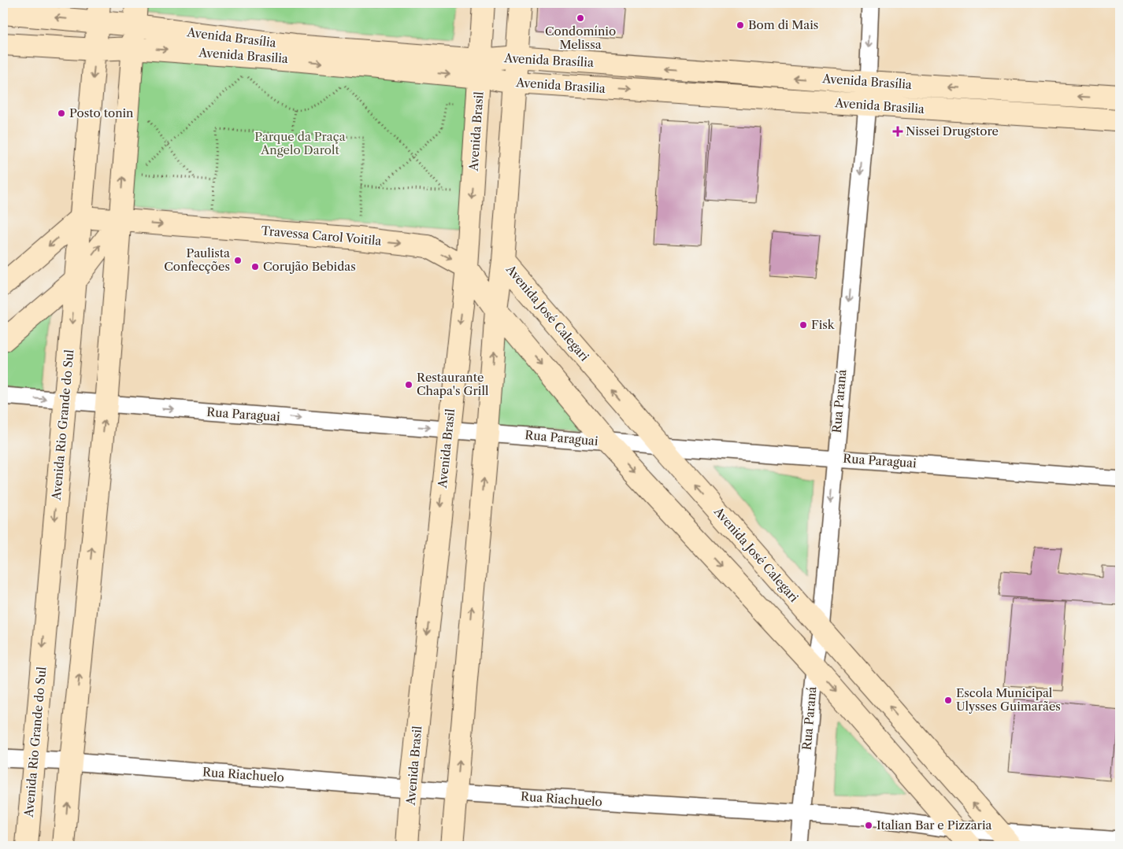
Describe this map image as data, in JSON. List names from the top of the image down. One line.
{"streets":{"street":["Avenida Brasília","Avenida Brasilia","Avenida Brasil","Travessa Carol Voitila","Avenida José Calegari","Rua Paraná","Rua Paraguai","Avenida Rio Grande do Sul","Rua Riachuelo"]},"crossings":[["Avenida Brasília","Avenida Brasilia"],["Avenida Brasília","Avenida Brasil"],["Avenida Brasília","Rua Paraná"],["Avenida Brasília","Avenida Rio Grande do Sul"],["Avenida Brasilia","Avenida Brasil"],["Avenida Brasilia","Rua Paraná"],["Avenida Brasilia","Avenida Rio Grande do Sul"],["Avenida Brasil","Travessa Carol Voitila"],["Avenida Brasil","Rua Paraguai"],["Avenida Brasil","Rua Riachuelo"],["Travessa Carol Voitila","Avenida Rio Grande do Sul"],["Avenida José Calegari","Rua Paraná"],["Avenida José Calegari","Rua Paraguai"],["Avenida José Calegari","Rua Riachuelo"],["Rua Paraná","Rua Paraguai"],["Rua Paraná","Rua Riachuelo"],["Rua Paraguai","Avenida Rio Grande do Sul"],["Avenida Rio Grande do Sul","Rua Riachuelo"]],"one_way":["Avenida Brasília","Avenida Brasilia","Travessa Carol Voitila","Rua Paraná","Rua Paraguai"],"parks":["Parque da Praça Angelo Darolt"],"places":{"other":["Condomínio Melissa","Bom di Mais","Posto tonin","Paulista Confecções","Corujão Bebidas","Fisk","Restaurante Chapa's Grill","Escola Municipal Ulysses Guimarães","Italian Bar e Pizzaria"],"health":["Nissei Drugstore"]}}
